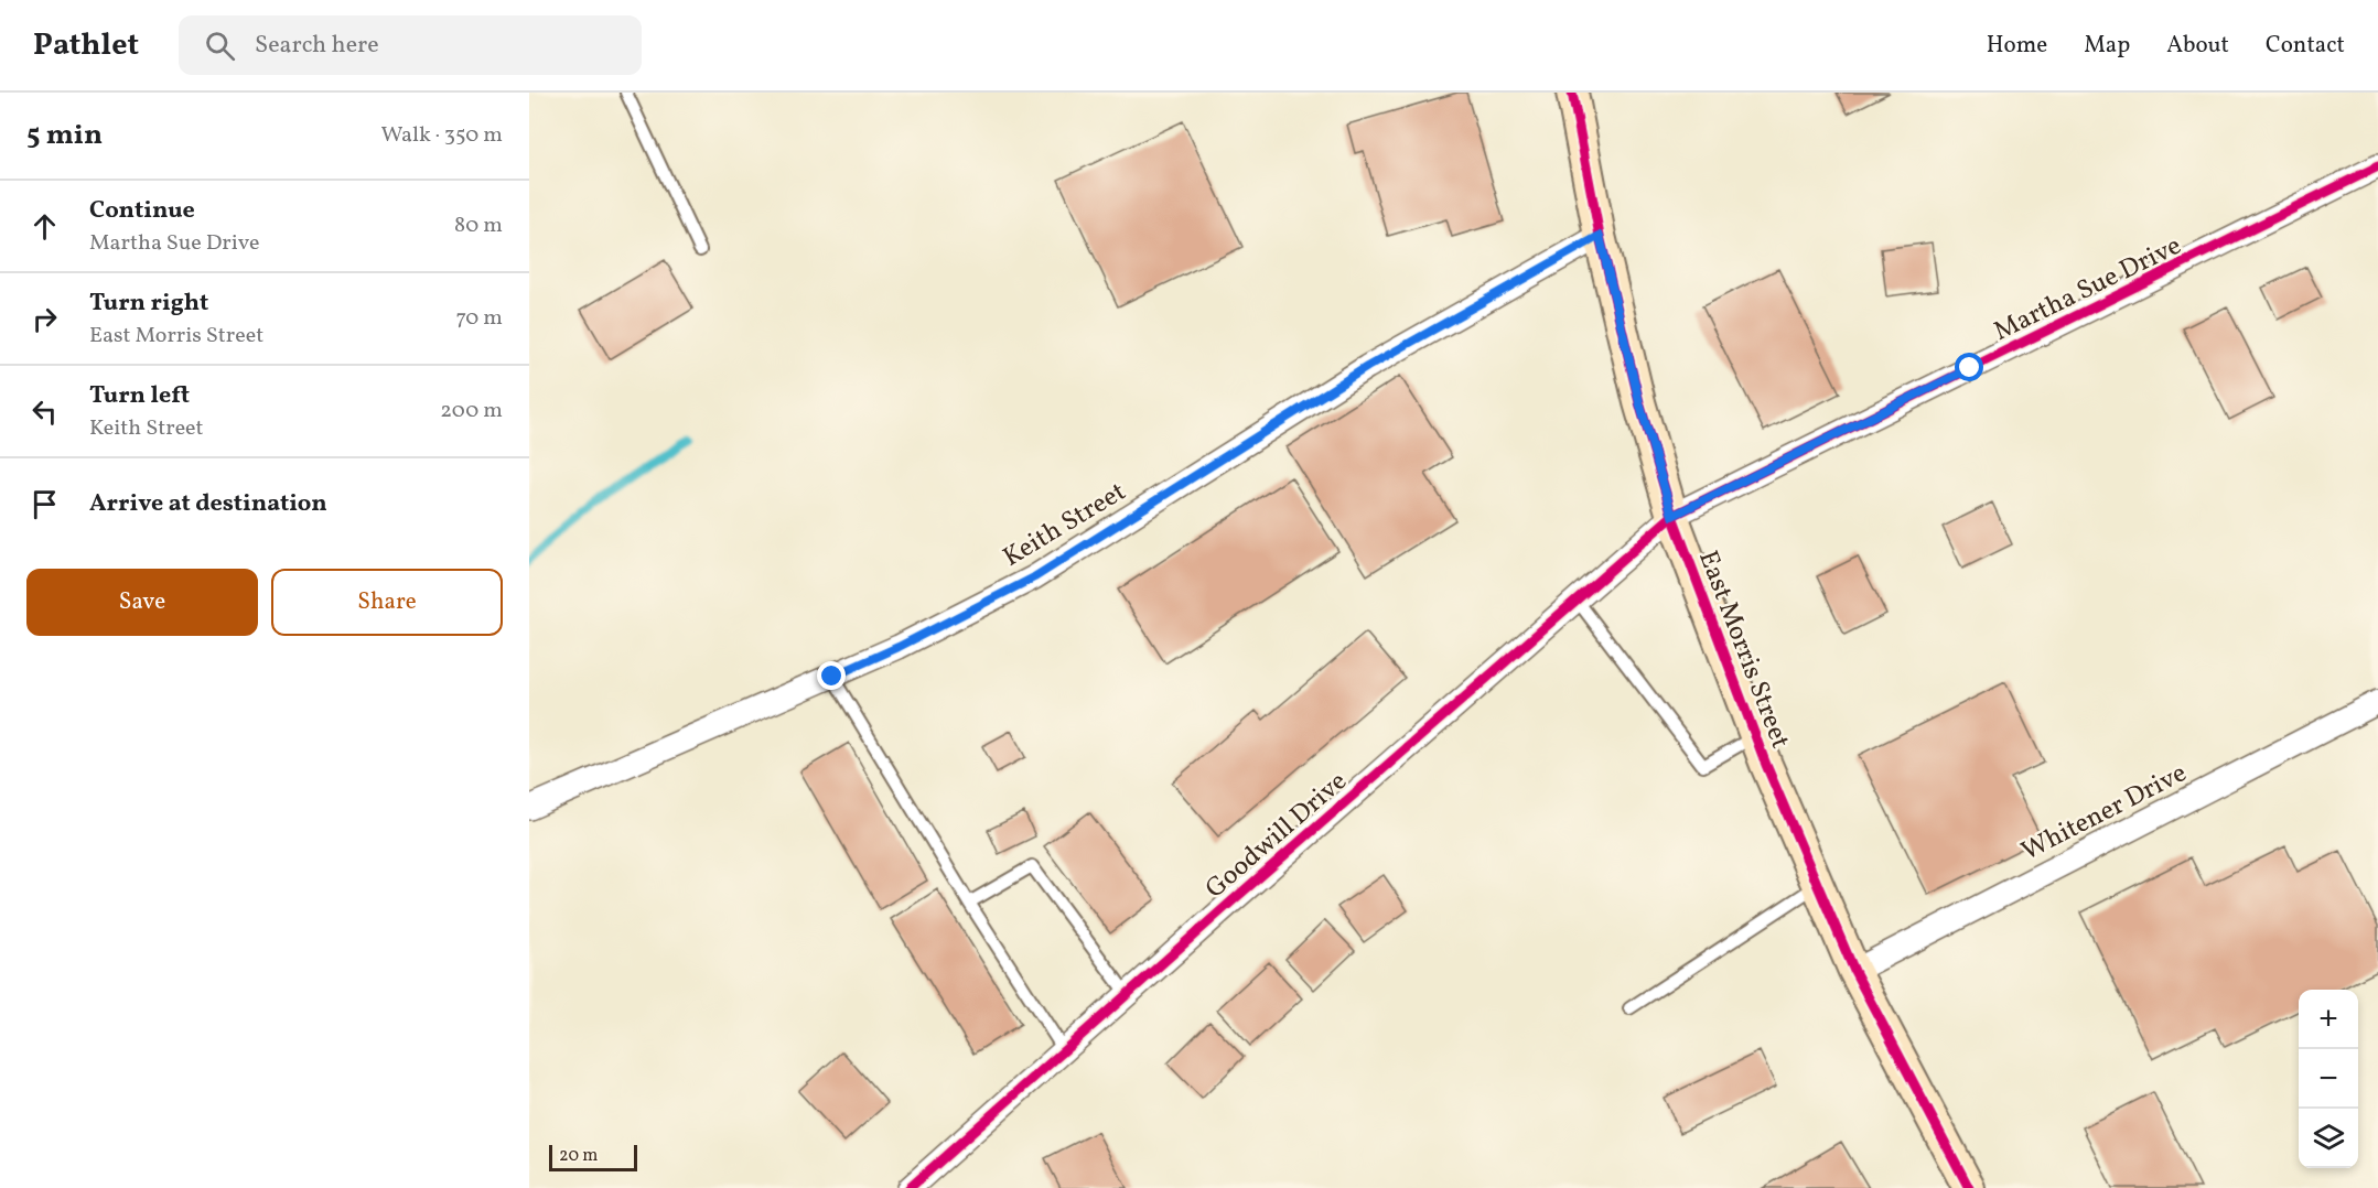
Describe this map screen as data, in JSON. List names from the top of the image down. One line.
{"streets":{"main road":["East Morris Street"],"street":["Martha Sue Drive","Keith Street","Whitener Drive","Goodwill Drive"]},"crossings":[["Martha Sue Drive","East Morris Street"],["Martha Sue Drive","Goodwill Drive"],["Keith Street","East Morris Street"],["East Morris Street","Whitener Drive"],["East Morris Street","Goodwill Drive"]],"scale_bar":"20 m","page":{"header":"Pathlet","search":"Search here","nav":["Home","Map","About","Contact"],"heading":["5 min","Walk · 350 m"],"list":[["Continue","Martha Sue Drive","80 m"],["Turn right","East Morris Street","70 m"],["Turn left","Keith Street","200 m"],"Arrive at destination"],"buttons":["Save","Share"],"map_buttons":["+","−"],"scale":"20 m"}}
